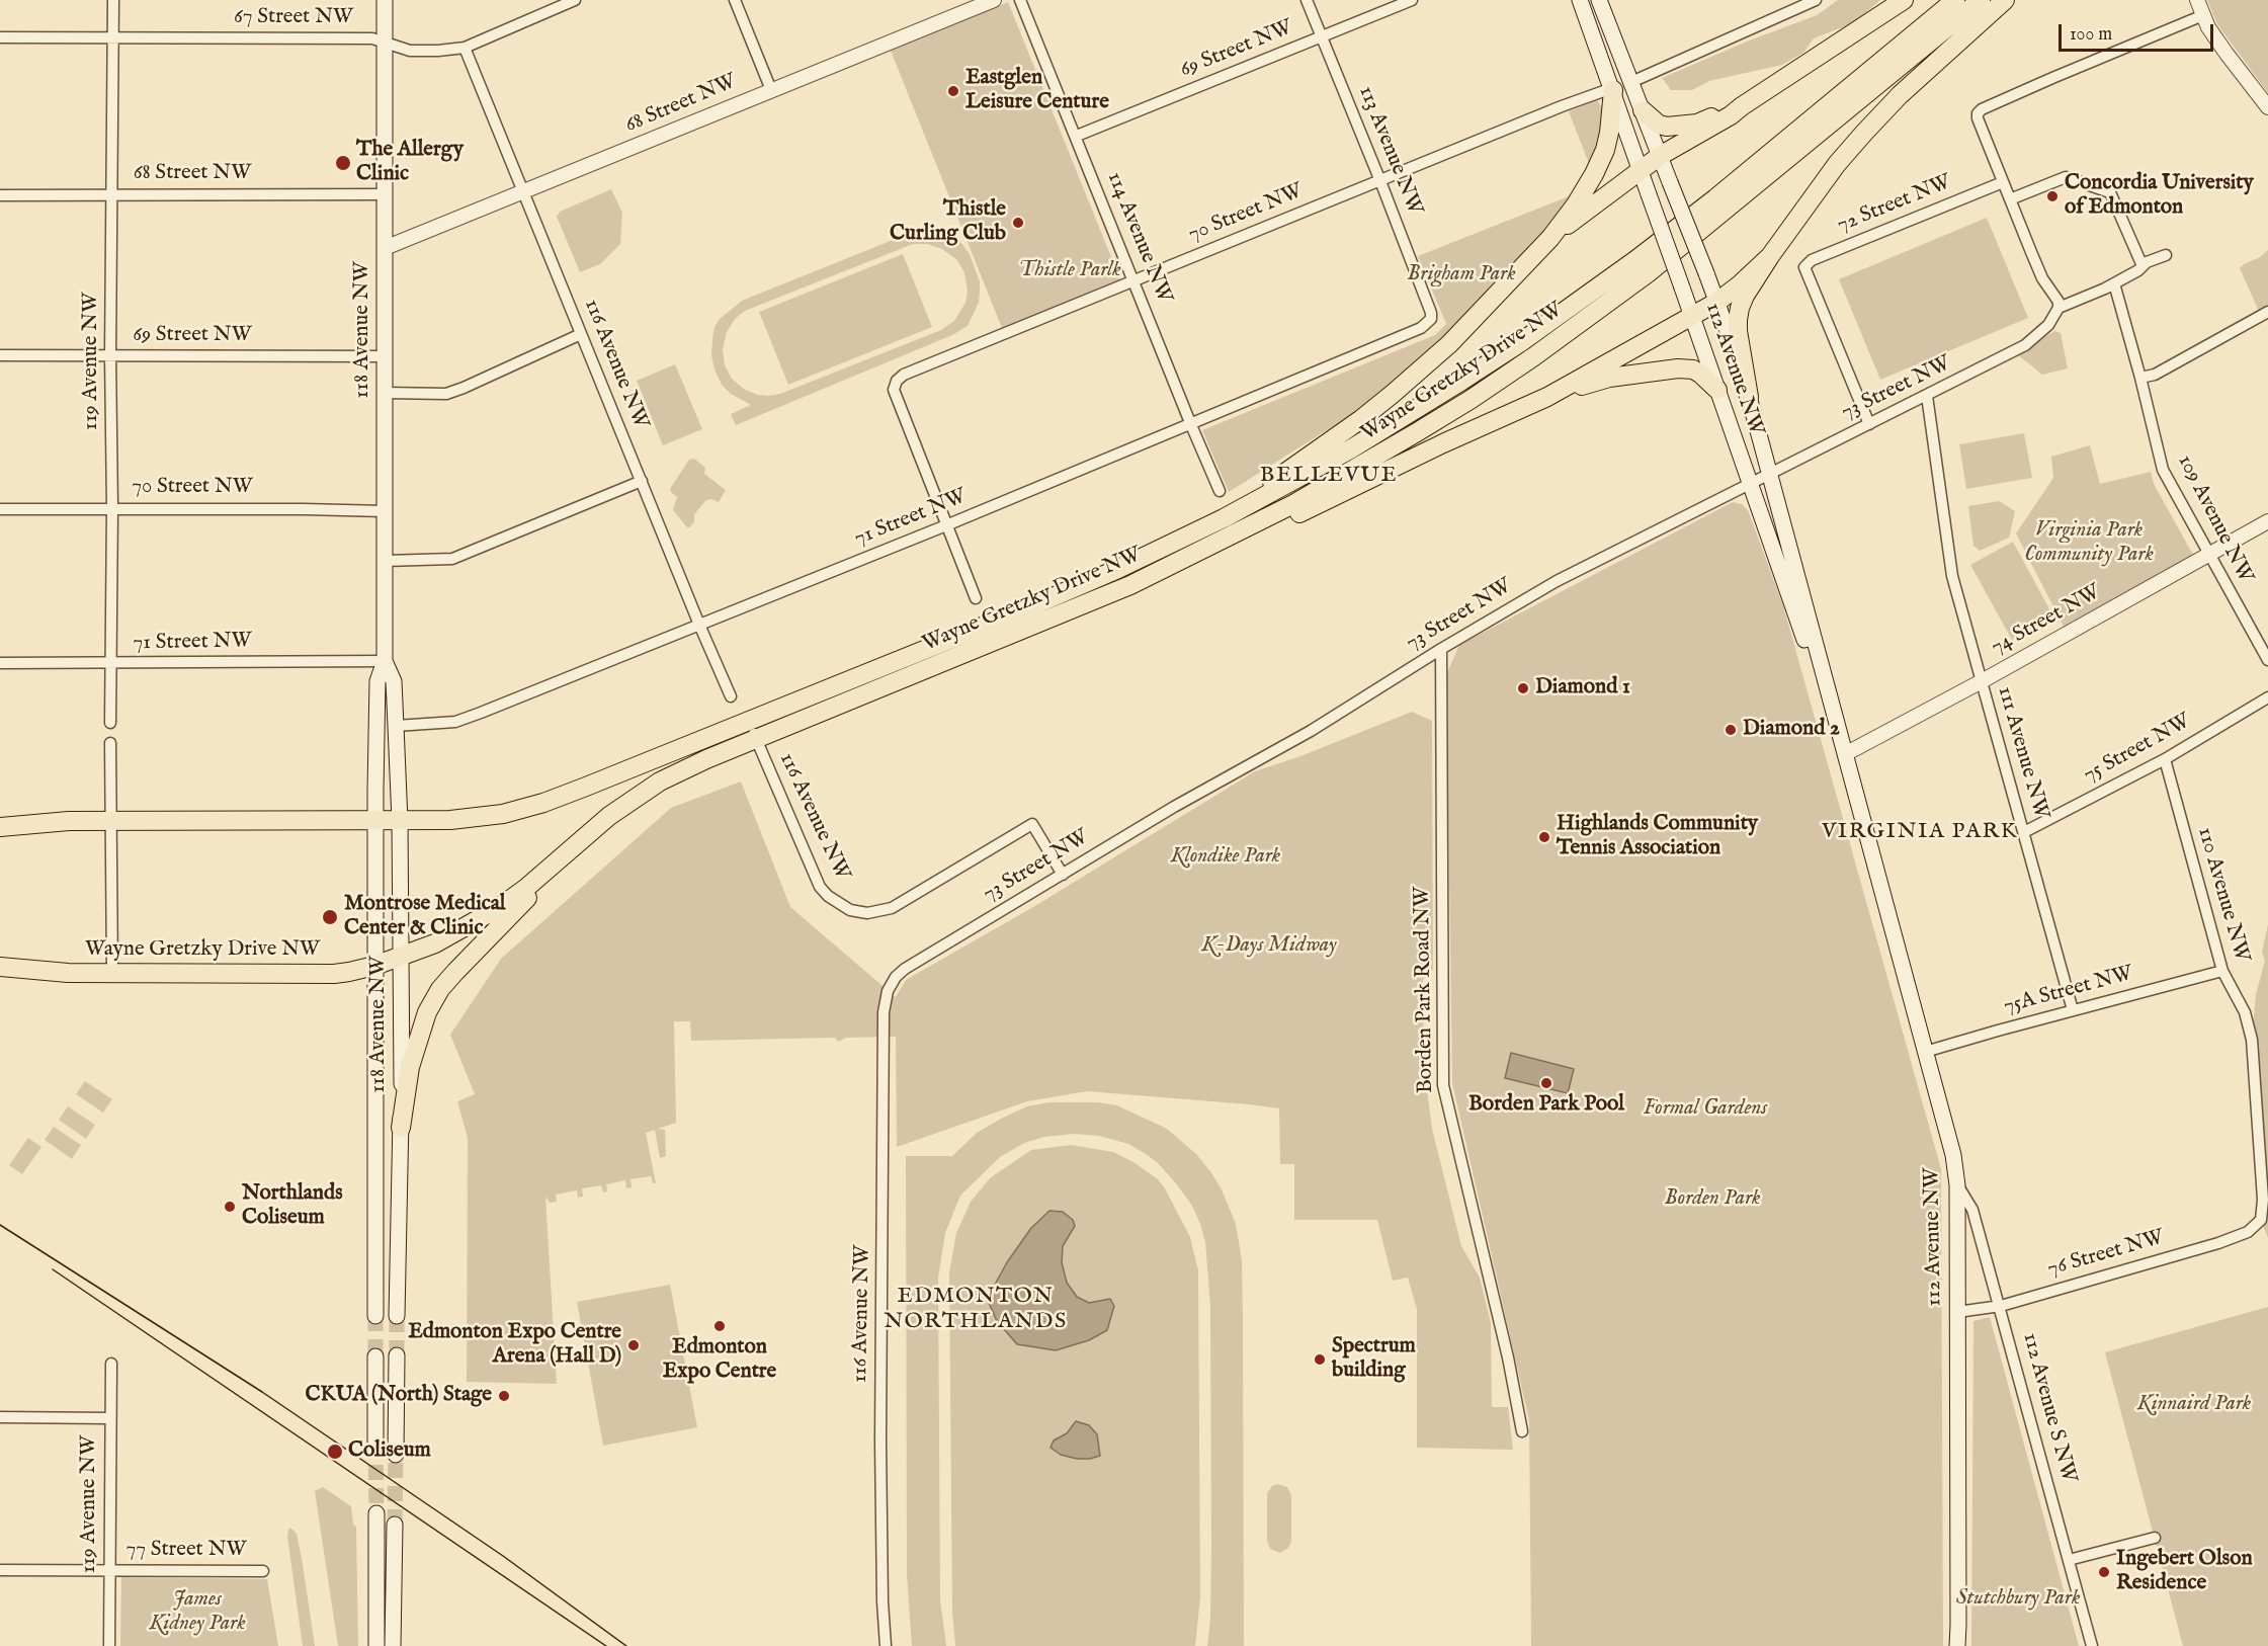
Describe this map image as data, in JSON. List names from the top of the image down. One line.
{"streets":{"main road":["118 Avenue NW","112 Avenue NW","Wayne Gretzky Drive NW"],"street":["67 Street NW","69 Street NW","68 Street NW","113 Avenue NW","72 Street NW","70 Street NW","114 Avenue NW","119 Avenue NW","116 Avenue NW","73 Street NW","71 Street NW","109 Avenue NW","74 Street NW","75 Street NW","111 Avenue NW","110 Avenue NW","Borden Park Road NW","75A Street NW","76 Street NW","112 Avenue S NW","77 Street NW"]},"crossings":[["67 Street NW","118 Avenue NW"],["67 Street NW","119 Avenue NW"],["67 Street NW","116 Avenue NW"],["69 Street NW","113 Avenue NW"],["69 Street NW","114 Avenue NW"],["69 Street NW","118 Avenue NW"],["69 Street NW","119 Avenue NW"],["68 Street NW","118 Avenue NW"],["68 Street NW","119 Avenue NW"],["68 Street NW","116 Avenue NW"],["113 Avenue NW","70 Street NW"],["113 Avenue NW","71 Street NW"],["72 Street NW","73 Street NW"],["70 Street NW","114 Avenue NW"],["70 Street NW","118 Avenue NW"],["70 Street NW","119 Avenue NW"],["70 Street NW","112 Avenue NW"],["70 Street NW","71 Street NW"],["114 Avenue NW","71 Street NW"],["118 Avenue NW","Wayne Gretzky Drive NW"],["118 Avenue NW","71 Street NW"],["119 Avenue NW","71 Street NW"],["119 Avenue NW","77 Street NW"],["116 Avenue NW","Wayne Gretzky Drive NW"],["116 Avenue NW","73 Street NW"],["116 Avenue NW","71 Street NW"],["112 Avenue NW","73 Street NW"],["112 Avenue NW","74 Street NW"],["112 Avenue NW","75A Street NW"],["112 Avenue NW","76 Street NW"],["112 Avenue NW","112 Avenue S NW"],["73 Street NW","111 Avenue NW"],["73 Street NW","Borden Park Road NW"],["109 Avenue NW","74 Street NW"],["74 Street NW","111 Avenue NW"],["75 Street NW","111 Avenue NW"],["75 Street NW","110 Avenue NW"],["111 Avenue NW","75A Street NW"],["110 Avenue NW","75A Street NW"],["110 Avenue NW","76 Street NW"],["76 Street NW","112 Avenue S NW"]],"districts":["BELLEVUE","VIRGINIA PARK","EDMONTON NORTHLANDS"],"parks":["Thistle Parlk","Brigham Park","Virginia Park Community Park","Klondike Park","K-Days Midway","Formal Gardens","Borden Park","Kinnaird Park","Stutchbury Park","James Kidney Park"],"places":["Eastglen Leisure Centure","The Allergy Clinic","Concordia University of Edmonton","Thistle Curling Club","Diamond 1","Diamond 2","Highlands Community Tennis Association","Montrose Medical Center & Clinic","Borden Park Pool","Northlands Coliseum","Edmonton Expo Centre","Edmonton Expo Centre Arena (Hall D)","Spectrum building","CKUA (North) Stage","Coliseum","Ingebert Olson Residence"],"scale_bar":"100 m"}
